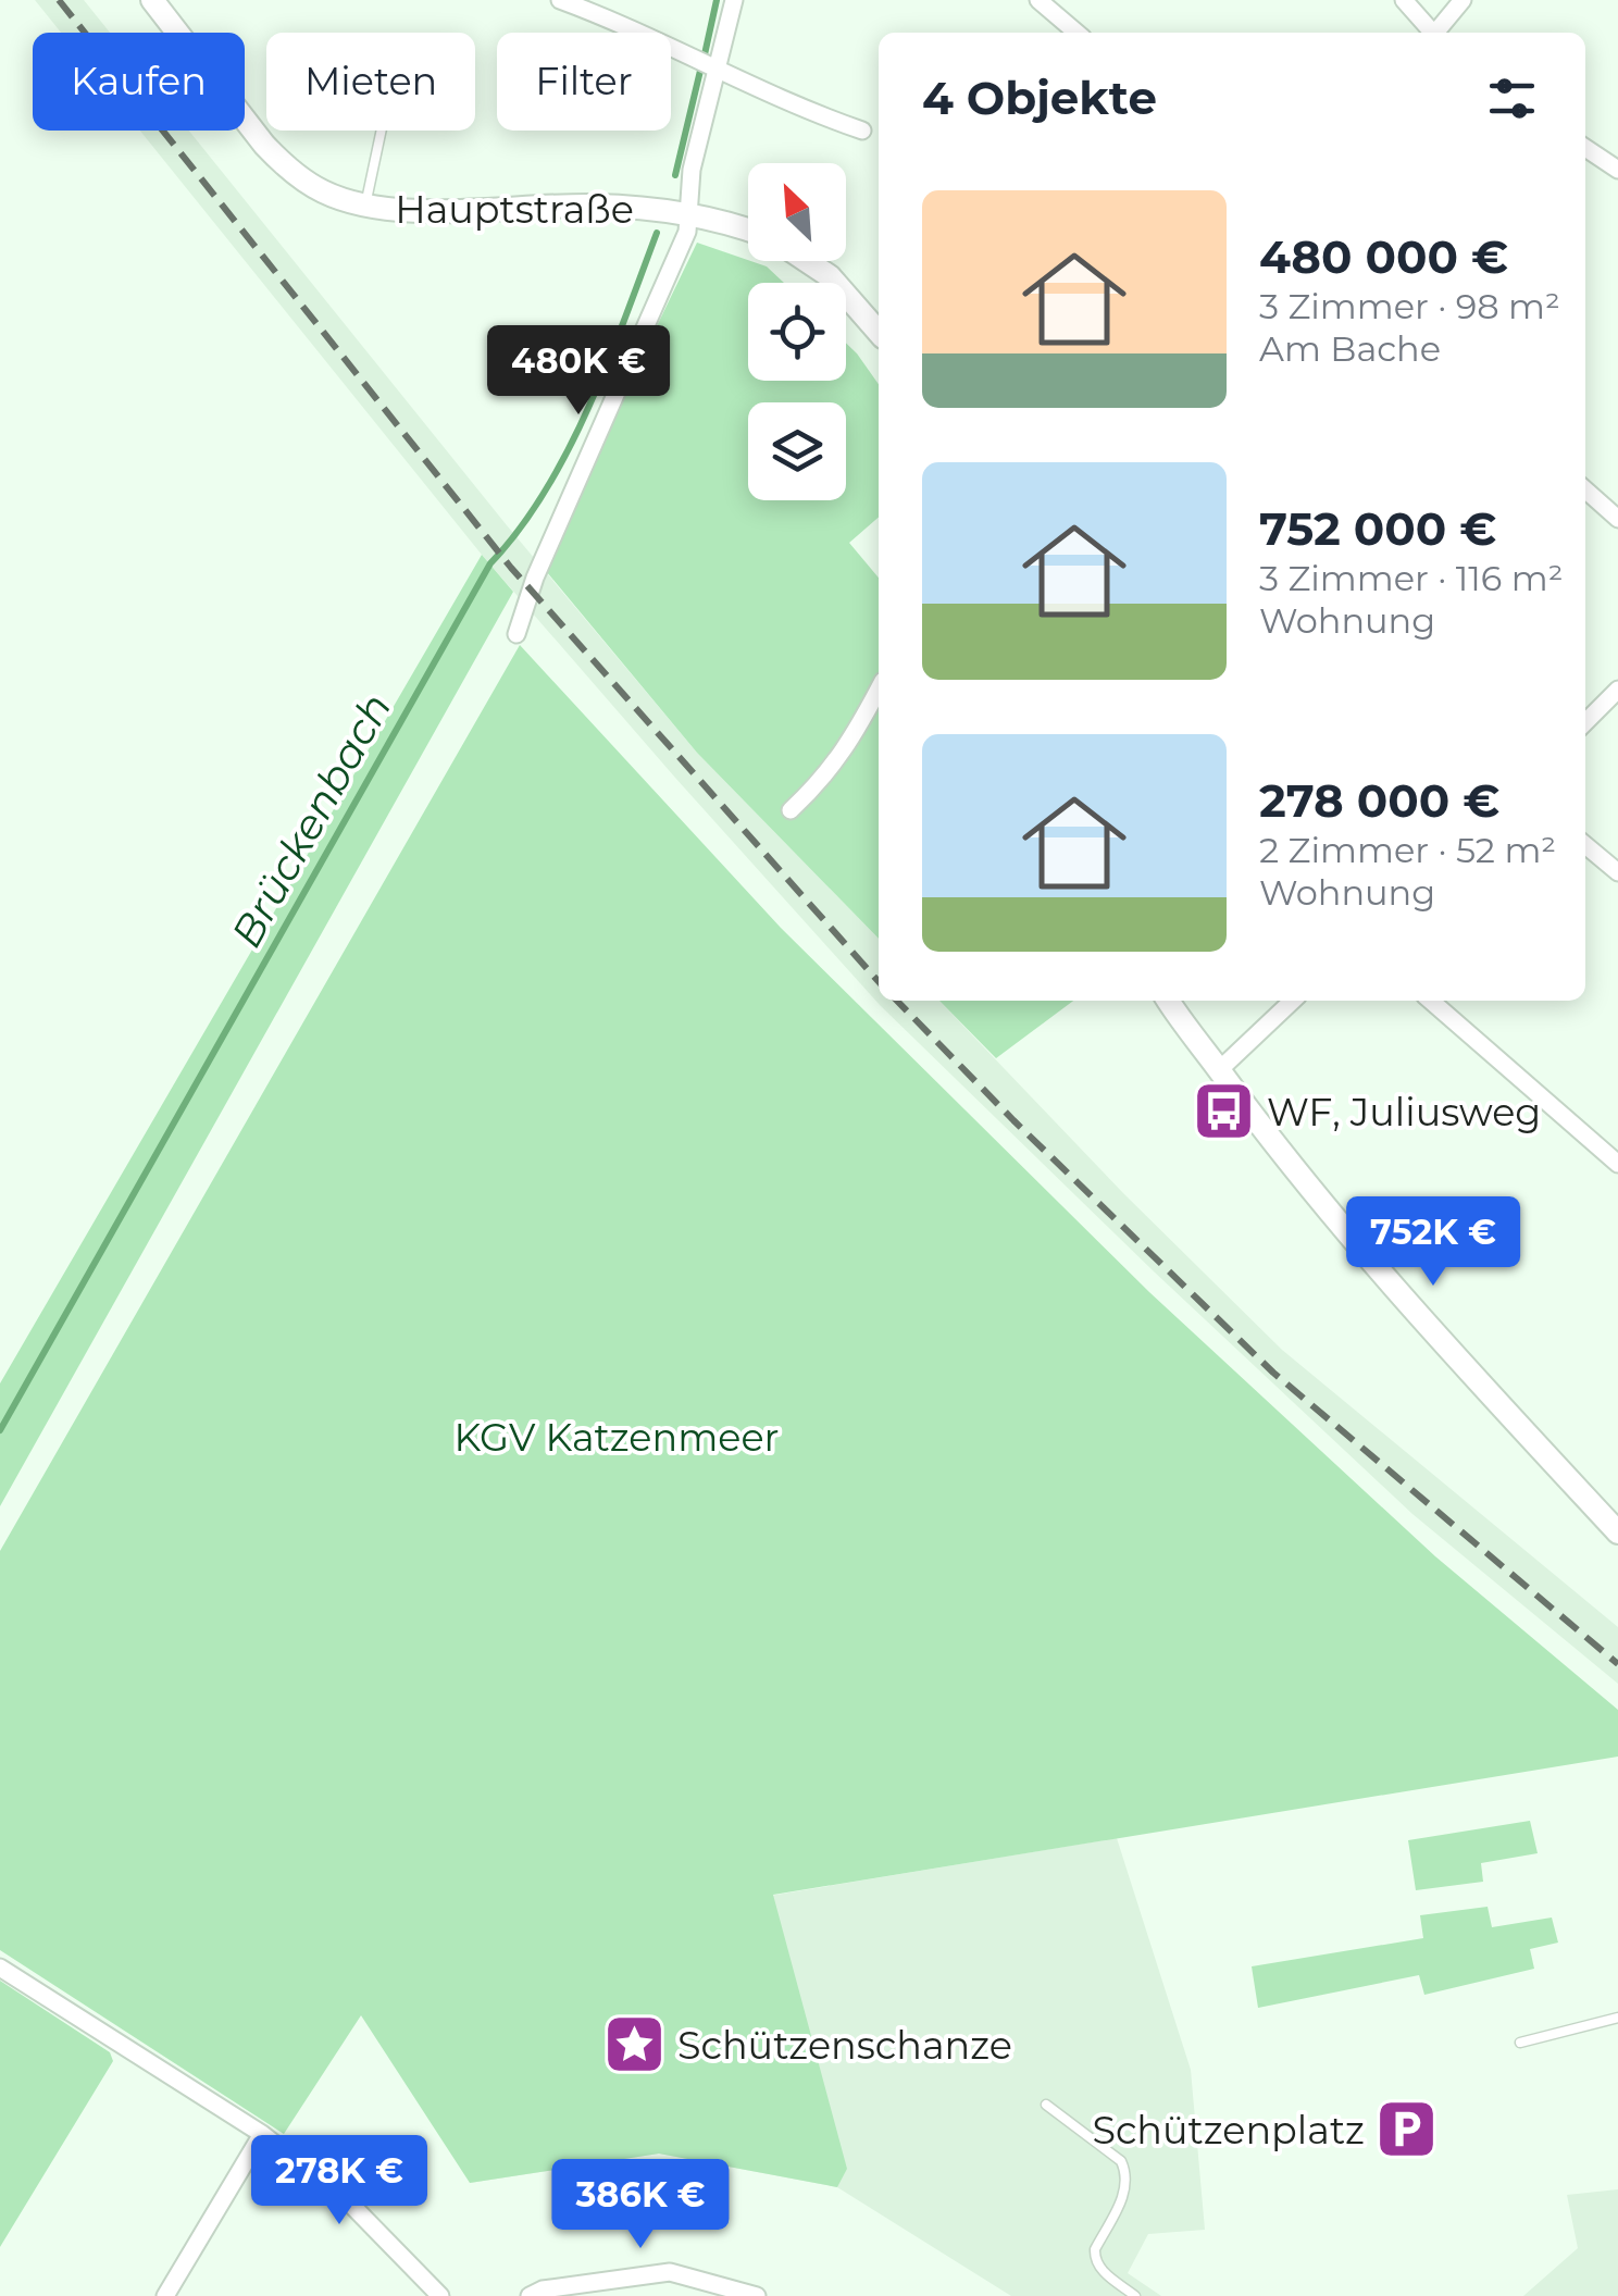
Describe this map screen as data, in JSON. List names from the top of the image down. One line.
{"streets":{"street":["Hauptstraße"]},"water":["Brückenbach"],"parks":["KGV Katzenmeer"],"places":{"bus stop":["WF, Juliusweg"],"place":["Schützenschanze"],"parking":["Schützenplatz"]},"north":"top left","page":{"chip":["Kaufen","Mieten","Filter"],"heading":"4 Objekte","list":[{"name":"480 000 €","note":"3 Zimmer · 98 m² · Am Bache"},{"name":"752 000 €","note":"3 Zimmer · 116 m² · Wohnung"},{"name":"278 000 €","note":"2 Zimmer · 52 m² · Wohnung"}],"price":["480K €","752K €","278K €","386K €"]}}
